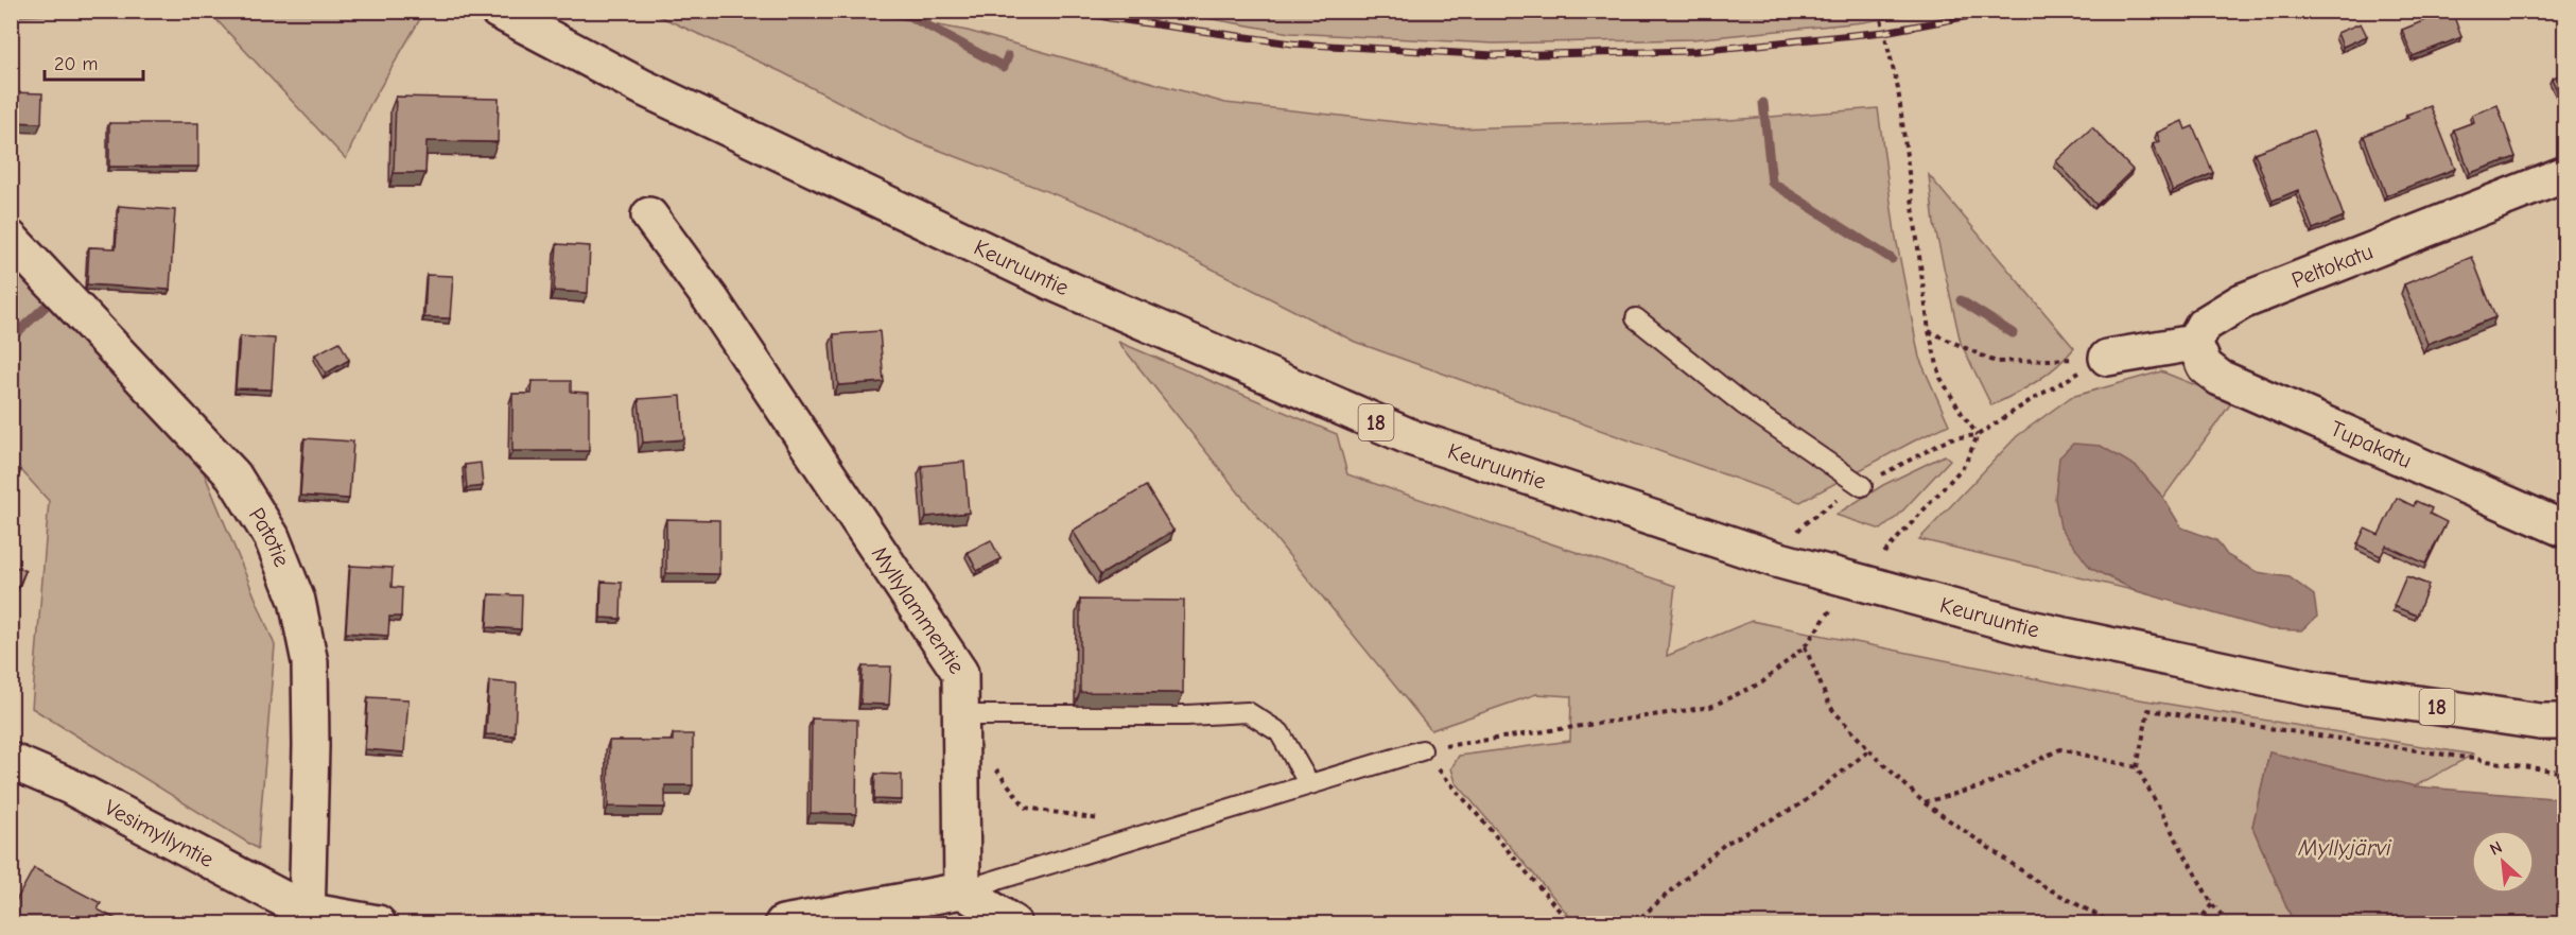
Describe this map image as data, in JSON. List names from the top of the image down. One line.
{"streets":{"main road":["Peltokatu","Keuruuntie","18","Tupakatu","Patotie","Myllylammentie","Vesimyllyntie"]},"crossings":[["Peltokatu","Tupakatu"],["Patotie","Vesimyllyntie"]],"water":["Myllyjärvi"],"scale_bar":"20 m","north":"top left"}
